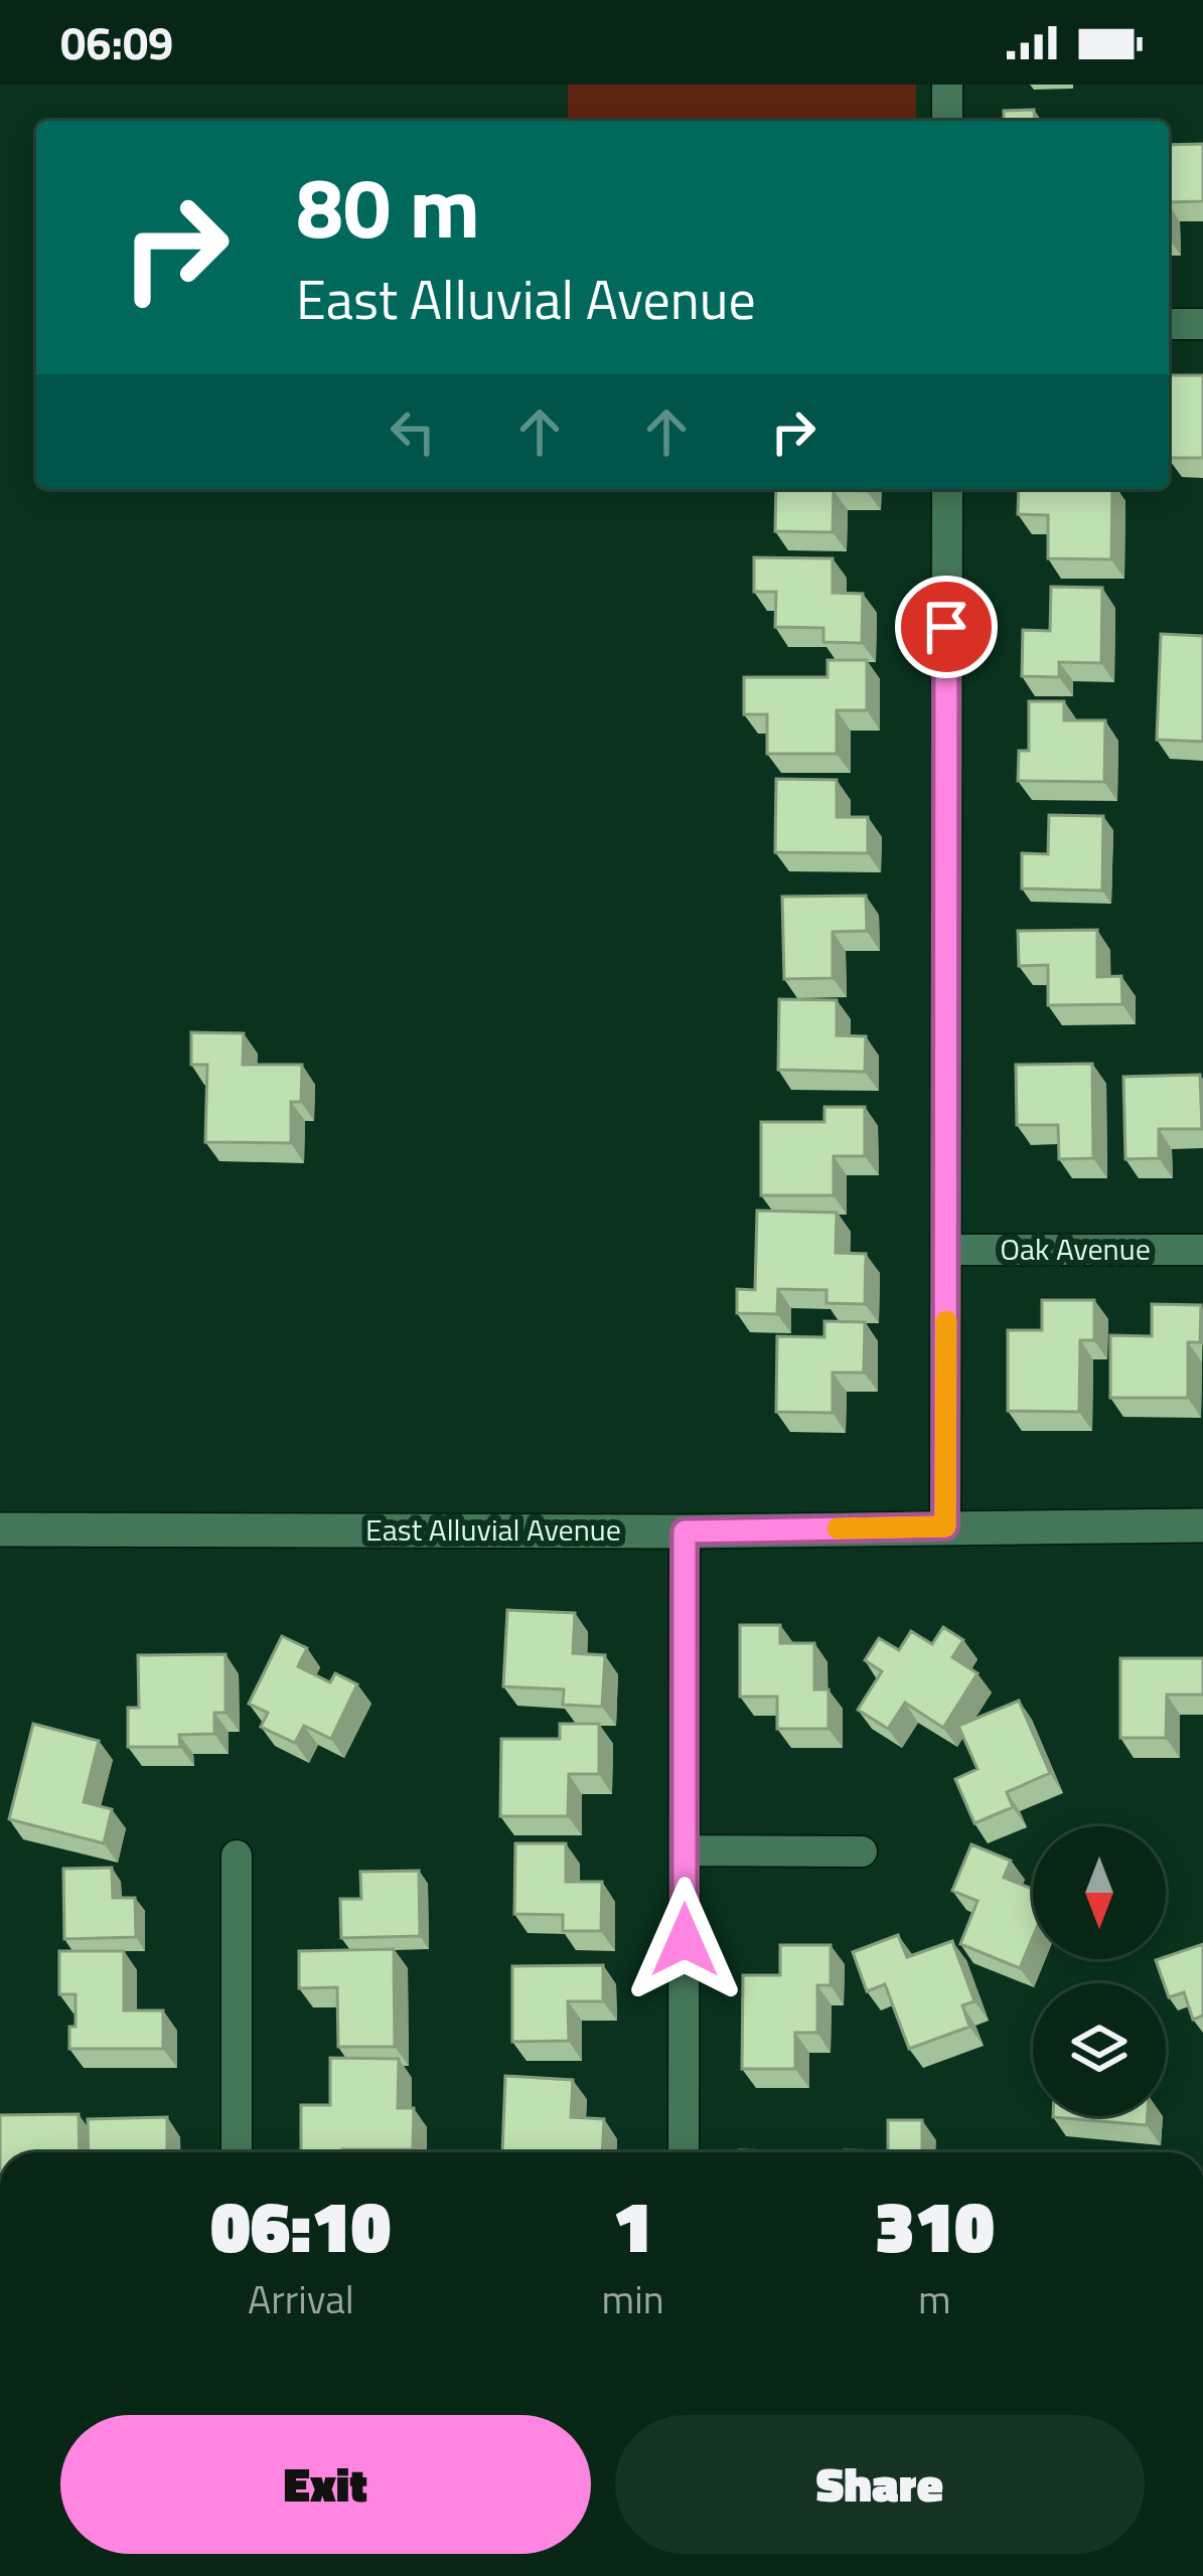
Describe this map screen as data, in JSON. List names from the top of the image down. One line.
{"streets":{"street":["Oak Avenue","East Alluvial Avenue"]},"north":"bottom","page":{"status":"06:09","turn":["80 m","East Alluvial Avenue"],"eta":["06:10","Arrival","1","min","310","m"],"buttons":["Exit","Share"]}}
